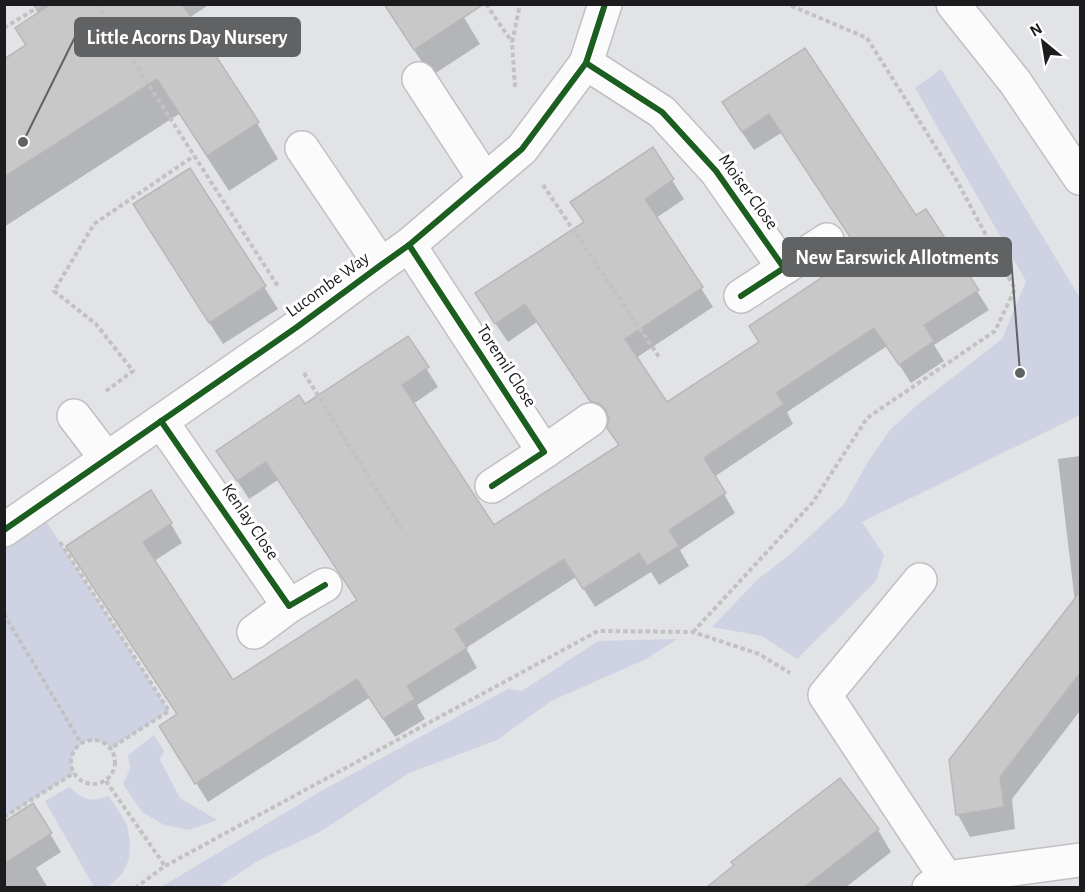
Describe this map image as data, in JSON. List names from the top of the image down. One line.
{"streets":{"street":["Moiser Close","Lucombe Way","Toremil Close","Kenlay Close"]},"crossings":[["Moiser Close","Lucombe Way"],["Lucombe Way","Toremil Close"],["Lucombe Way","Kenlay Close"]],"places":["Little Acorns Day Nursery","New Earswick Allotments"],"north":"top left"}
